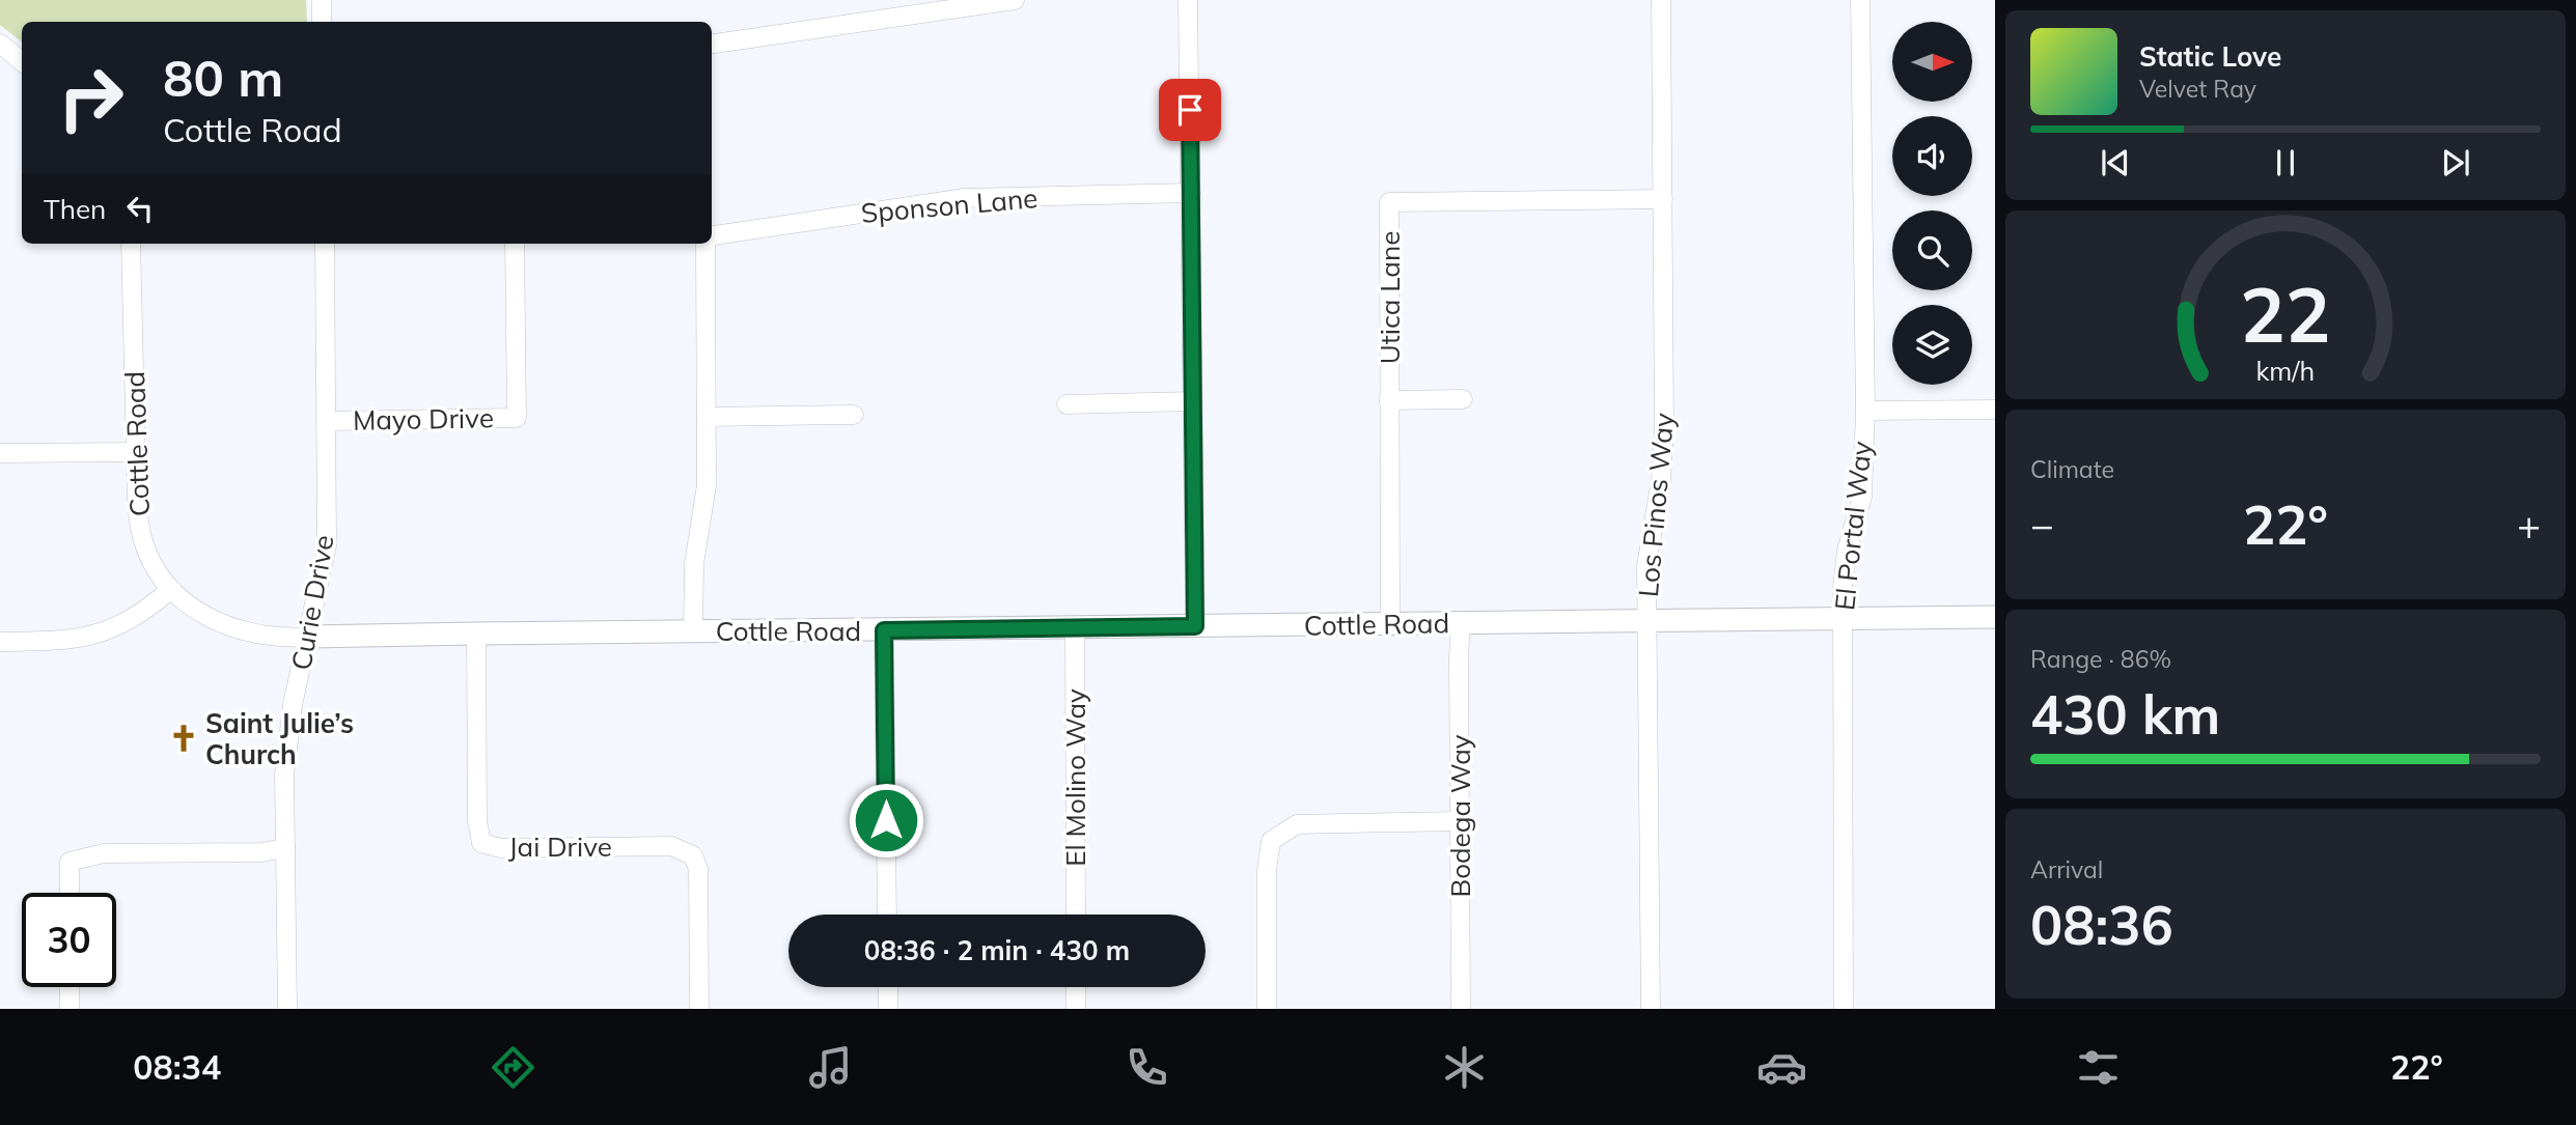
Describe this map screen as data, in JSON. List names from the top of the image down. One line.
{"streets":{"street":["Sponson Lane","Utica Lane","Mayo Drive","Cottle Road","Los Pinos Way","El Portal Way","Curie Drive","El Molino Way","Bodega Way","Jai Drive"]},"crossings":[["Sponson Lane","Cottle Road"],["Utica Lane","Cottle Road"],["Utica Lane","Los Pinos Way"],["Mayo Drive","Curie Drive"],["Cottle Road","Los Pinos Way"],["Cottle Road","El Portal Way"],["Cottle Road","Curie Drive"],["Cottle Road","El Molino Way"],["Cottle Road","Bodega Way"],["Cottle Road","Jai Drive"]],"places":{"church":["Saint Julie’s Church"]},"north":"right","page":{"turn":["80 m","Cottle Road"],"song":["Static Love","Velvet Ray"],"then":"Then","tile":["Climate",["Range · 86%","430 km"],["Arrival","08:36"]],"heat":["−","22°","+"],"limit":"30","trip":"08:36 · 2 min · 430 m","tabs":["08:34","22°"],"gauge":["22","km/h"]}}
